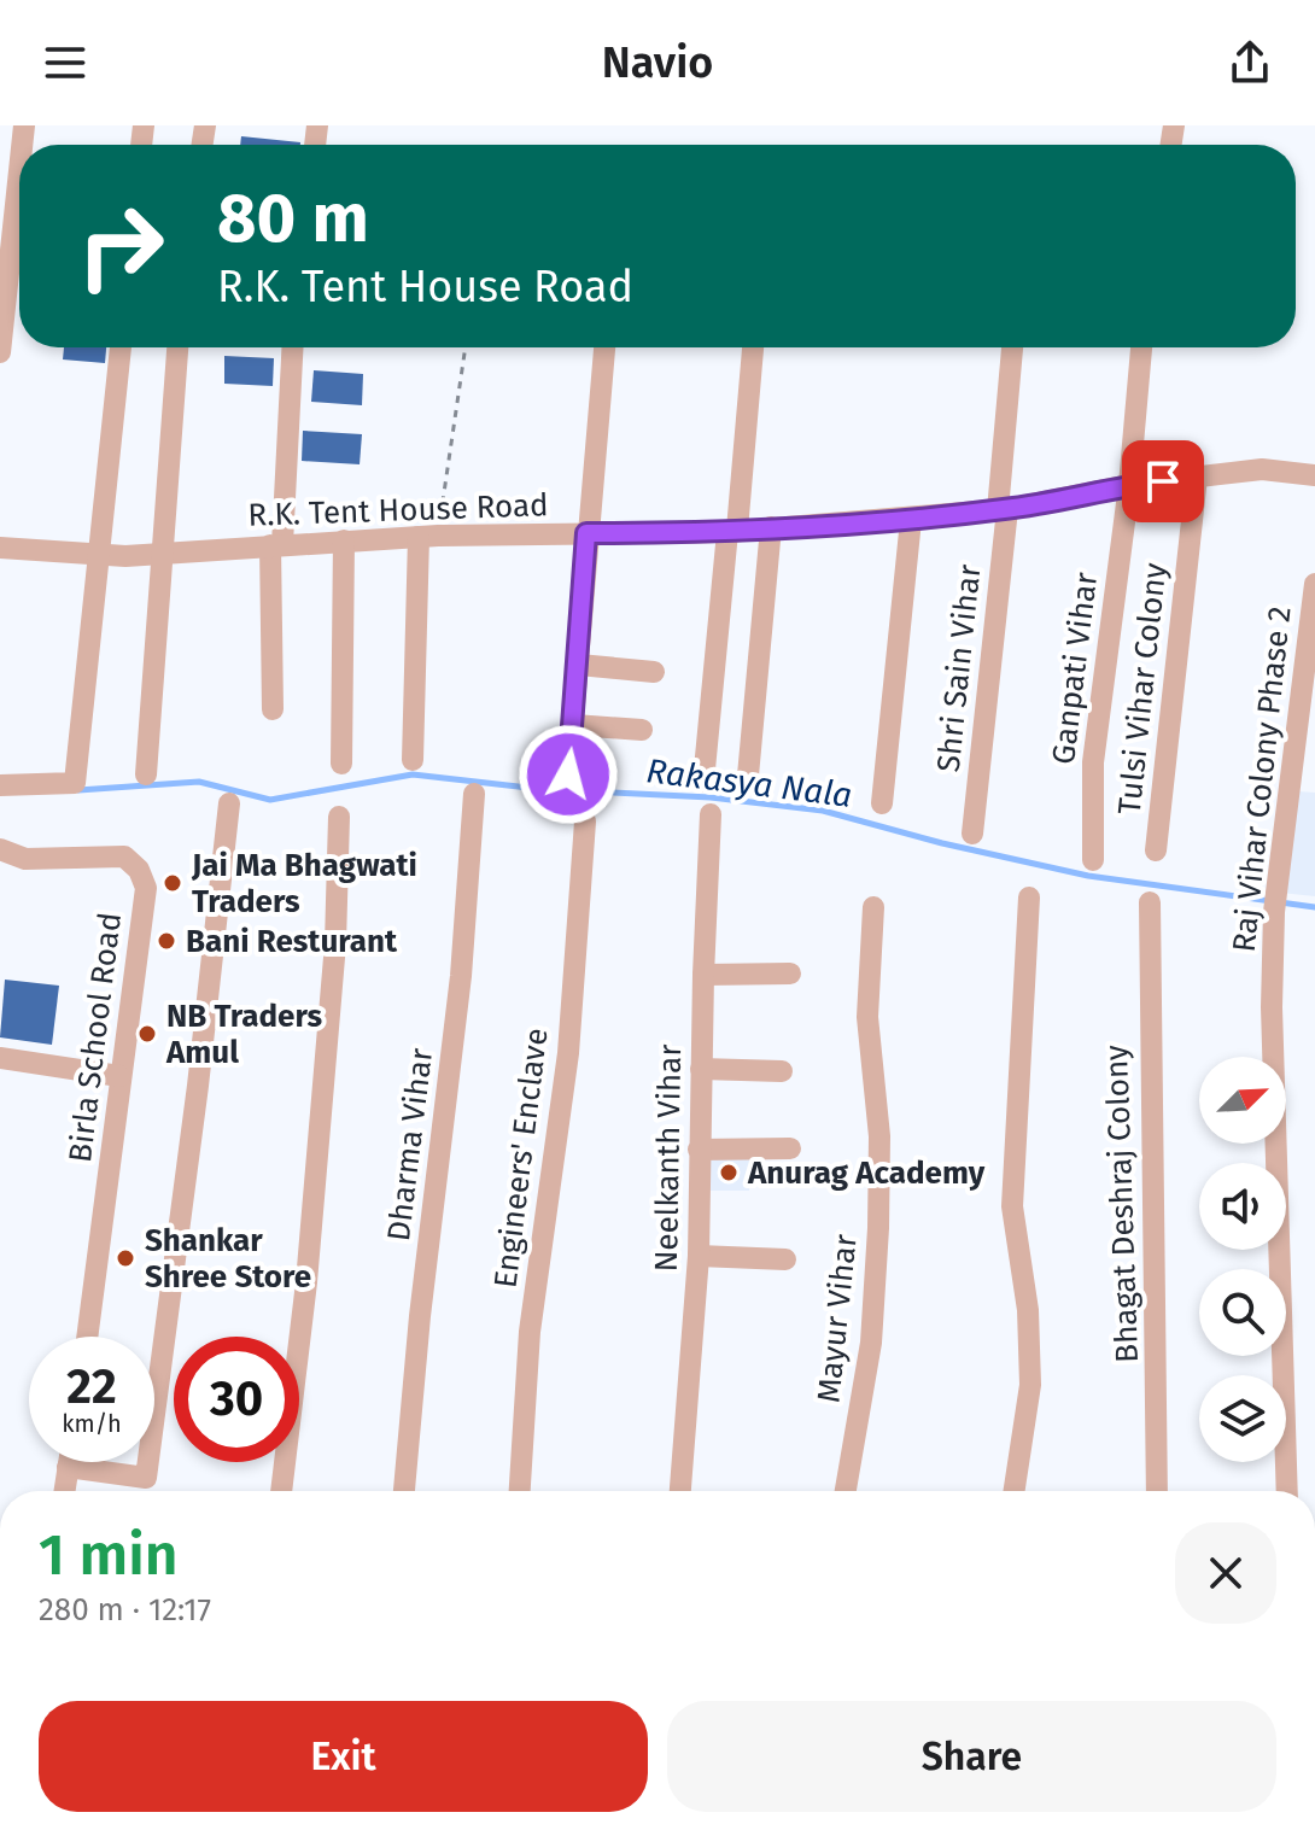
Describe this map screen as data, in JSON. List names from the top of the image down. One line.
{"streets":{"street":["R.K. Tent House Road","Shri Sain Vihar","Ganpati Vihar","Tulsi Vihar Colony","Raj Vihar Colony Phase 2","Birla School Road","Dharma Vihar","Engineers' Enclave","Neelkanth Vihar","Bhagat Deshraj Colony","Mayur Vihar"]},"crossings":[["R.K. Tent House Road","Shri Sain Vihar"],["R.K. Tent House Road","Ganpati Vihar"],["R.K. Tent House Road","Tulsi Vihar Colony"]],"water":["Rakasya Nala"],"places":["Jai Ma Bhagwati Traders","Bani Resturant","NB Traders Amul","Anurag Academy","Shankar Shree Store"],"north":"top right","page":{"header":"Navio","turn":["80 m","R.K. Tent House Road"],"speed":"22 km/h","limit":"30","heading":["1 min","280 m · 12:17"],"buttons":["Exit","Share"]}}
